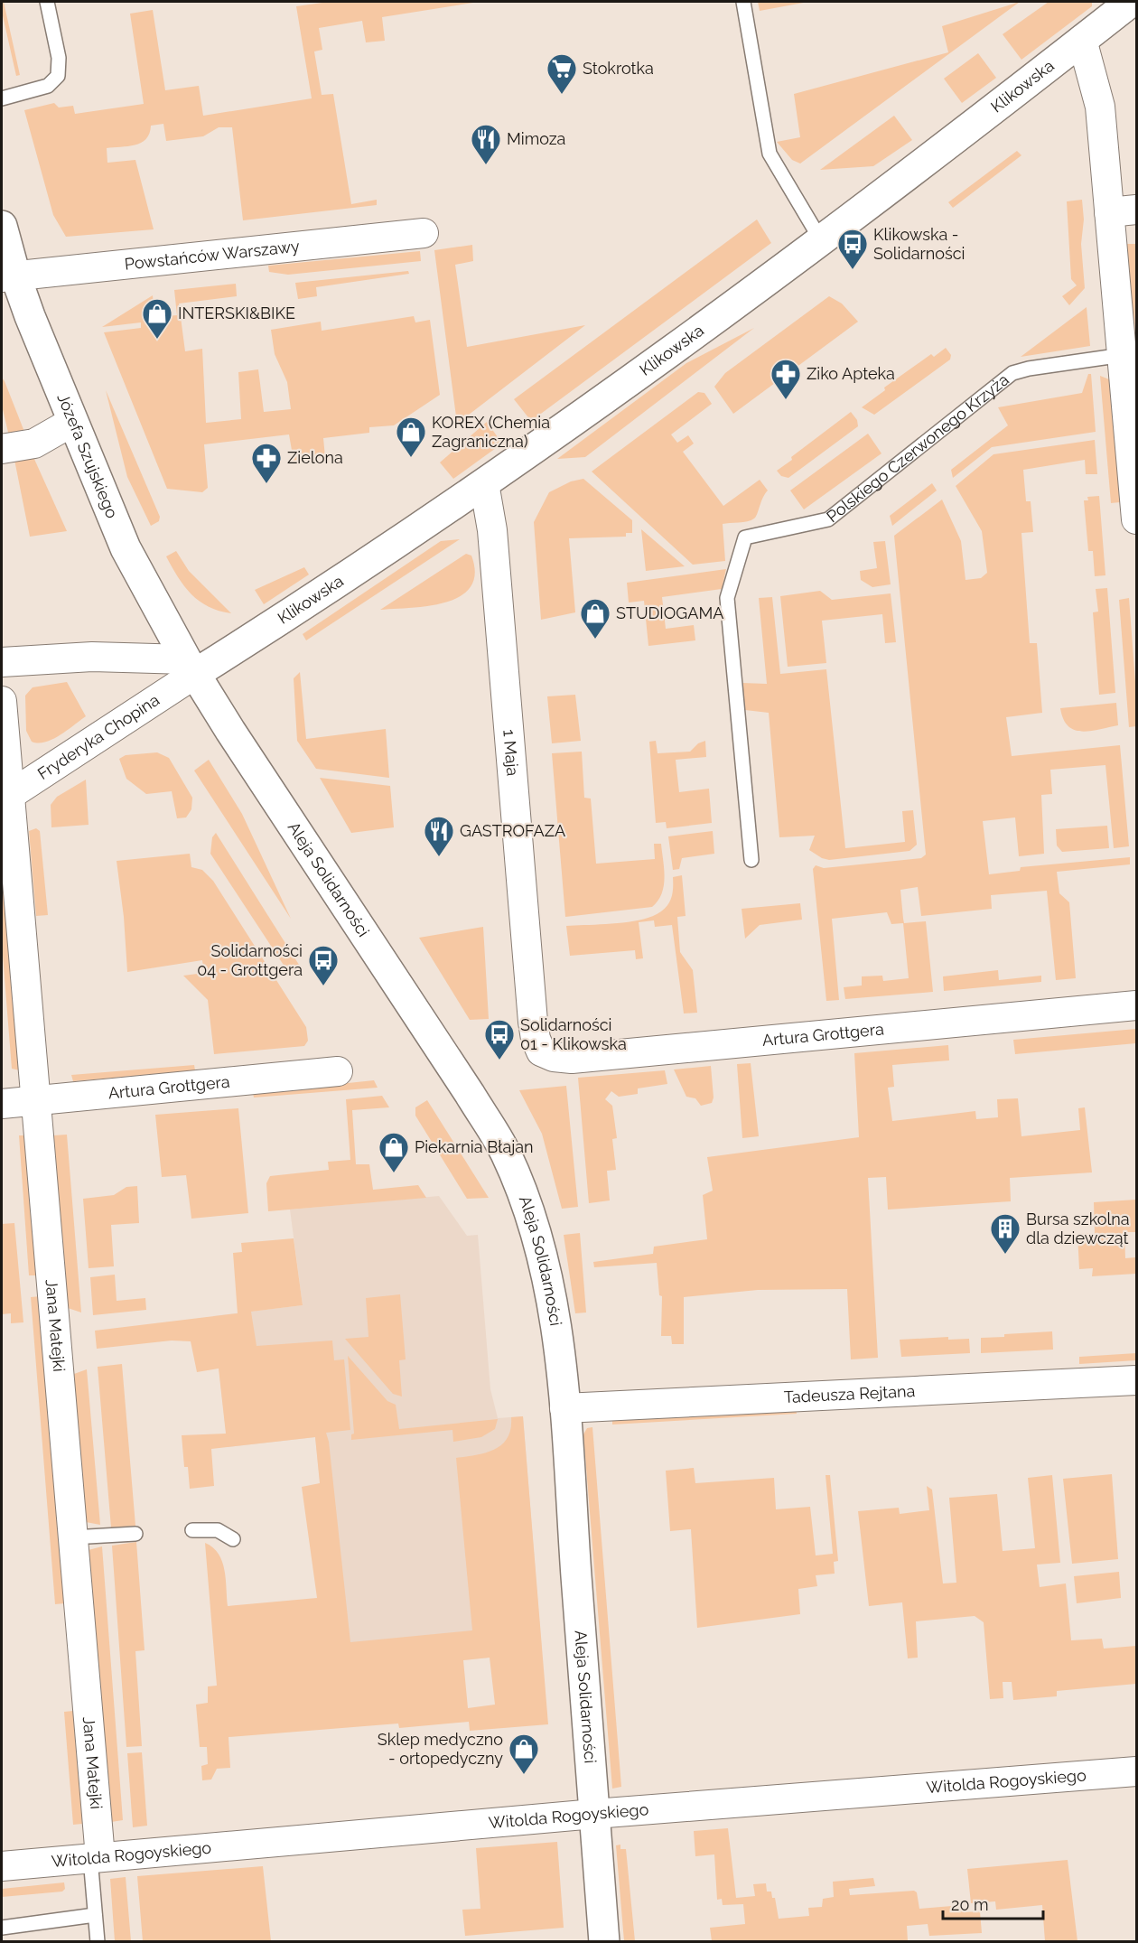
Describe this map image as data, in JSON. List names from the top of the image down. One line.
{"streets":{"street":["Klikowska","Powstańców Warszawy","Józefa Szujskiego","Fryderyka Chopina","1 Maja","Aleja Solidarności","Artura Grottgera","Jana Matejki","Tadeusza Rejtana","Witolda Rogoyskiego"],"lane":["Polskiego Czerwonego Krzyża"]},"crossings":[["Klikowska","Józefa Szujskiego"],["Klikowska","Fryderyka Chopina"],["Klikowska","1 Maja"],["Klikowska","Aleja Solidarności"],["Powstańców Warszawy","Józefa Szujskiego"],["Józefa Szujskiego","Fryderyka Chopina"],["Józefa Szujskiego","Aleja Solidarności"],["Fryderyka Chopina","Aleja Solidarności"],["Fryderyka Chopina","Jana Matejki"],["1 Maja","Artura Grottgera"],["Aleja Solidarności","Tadeusza Rejtana"],["Aleja Solidarności","Witolda Rogoyskiego"],["Artura Grottgera","Jana Matejki"],["Jana Matejki","Witolda Rogoyskiego"]],"places":{"supermarket":["Stokrotka"],"restaurant":["Mimoza","GASTROFAZA"],"bus stop":["Klikowska - Solidarności","Solidarności 04 - Grottgera","Solidarności 01 - Klikowska"],"shop":["INTERSKI&BIKE","KOREX (Chemia Zagraniczna)","STUDIOGAMA","Piekarnia Błajan","Sklep medyczno - ortopedyczny"],"pharmacy":["Ziko Apteka","Zielona"],"building":["Bursa szkolna dla dziewcząt"]},"scale_bar":"20 m"}
